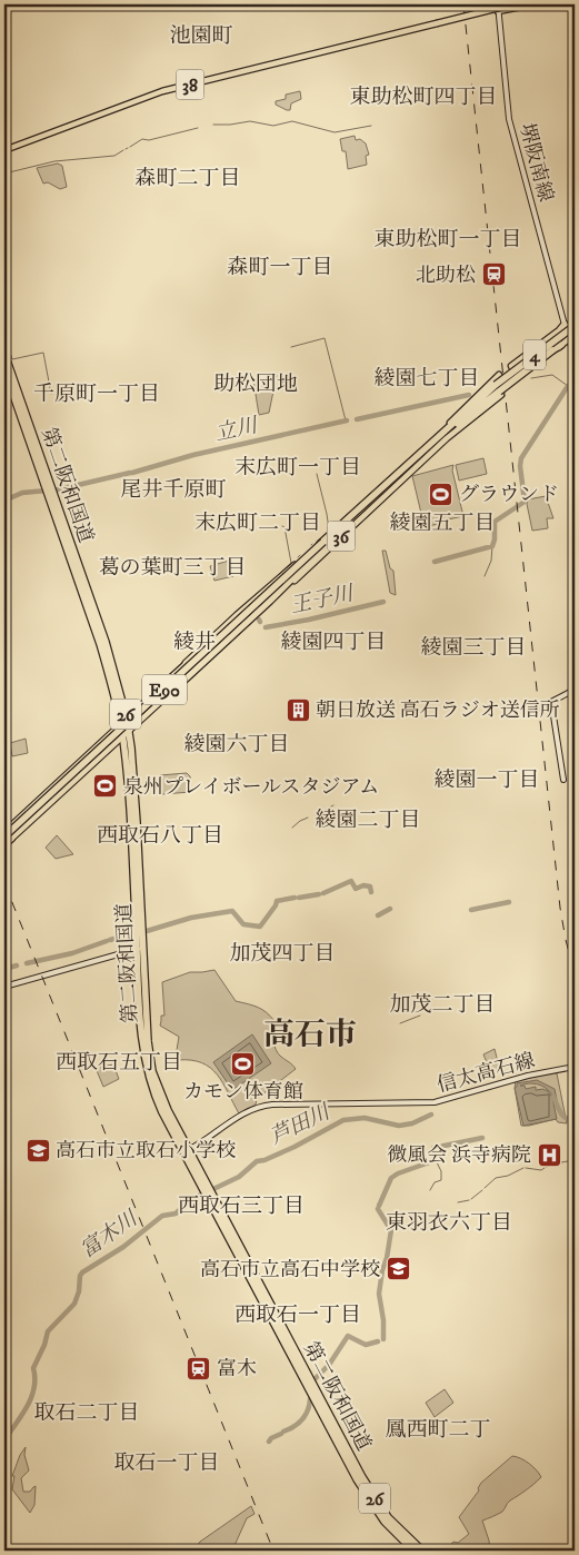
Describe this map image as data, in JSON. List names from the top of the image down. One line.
{"streets":{"highway":["4","第二阪和国道","E90","26"],"main road":["38","堺阪南線","36","信太高石線"]},"crossings":[["4","36"],["4","E90"],["第二阪和国道","36"],["第二阪和国道","信太高石線"],["36","E90"]],"districts":["池園町","東助松町四丁目","森町二丁目","東助松町一丁目","森町一丁目","綾園七丁目","助松団地","千原町一丁目","末広町一丁目","尾井千原町","末広町二丁目","綾園五丁目","葛の葉町三丁目","綾井","綾園四丁目","綾園三丁目","綾園六丁目","綾園一丁目","綾園二丁目","西取石八丁目","加茂四丁目","加茂二丁目","高石市","西取石五丁目","西取石三丁目","東羽衣六丁目","西取石一丁目","取石二丁目","鳳西町二丁","取石一丁目"],"water":["立川","王子川","芦田川","富木川"],"places":{"station":["北助松","富木"],"sports":["グラウンド","泉州プレイボールスタジアム","カモン体育館"],"building":["朝日放送 高石ラジオ送信所"],"school or university":["高石市立取石小学校","高石市立高石中学校"],"hospital":["微風会 浜寺病院"]}}
